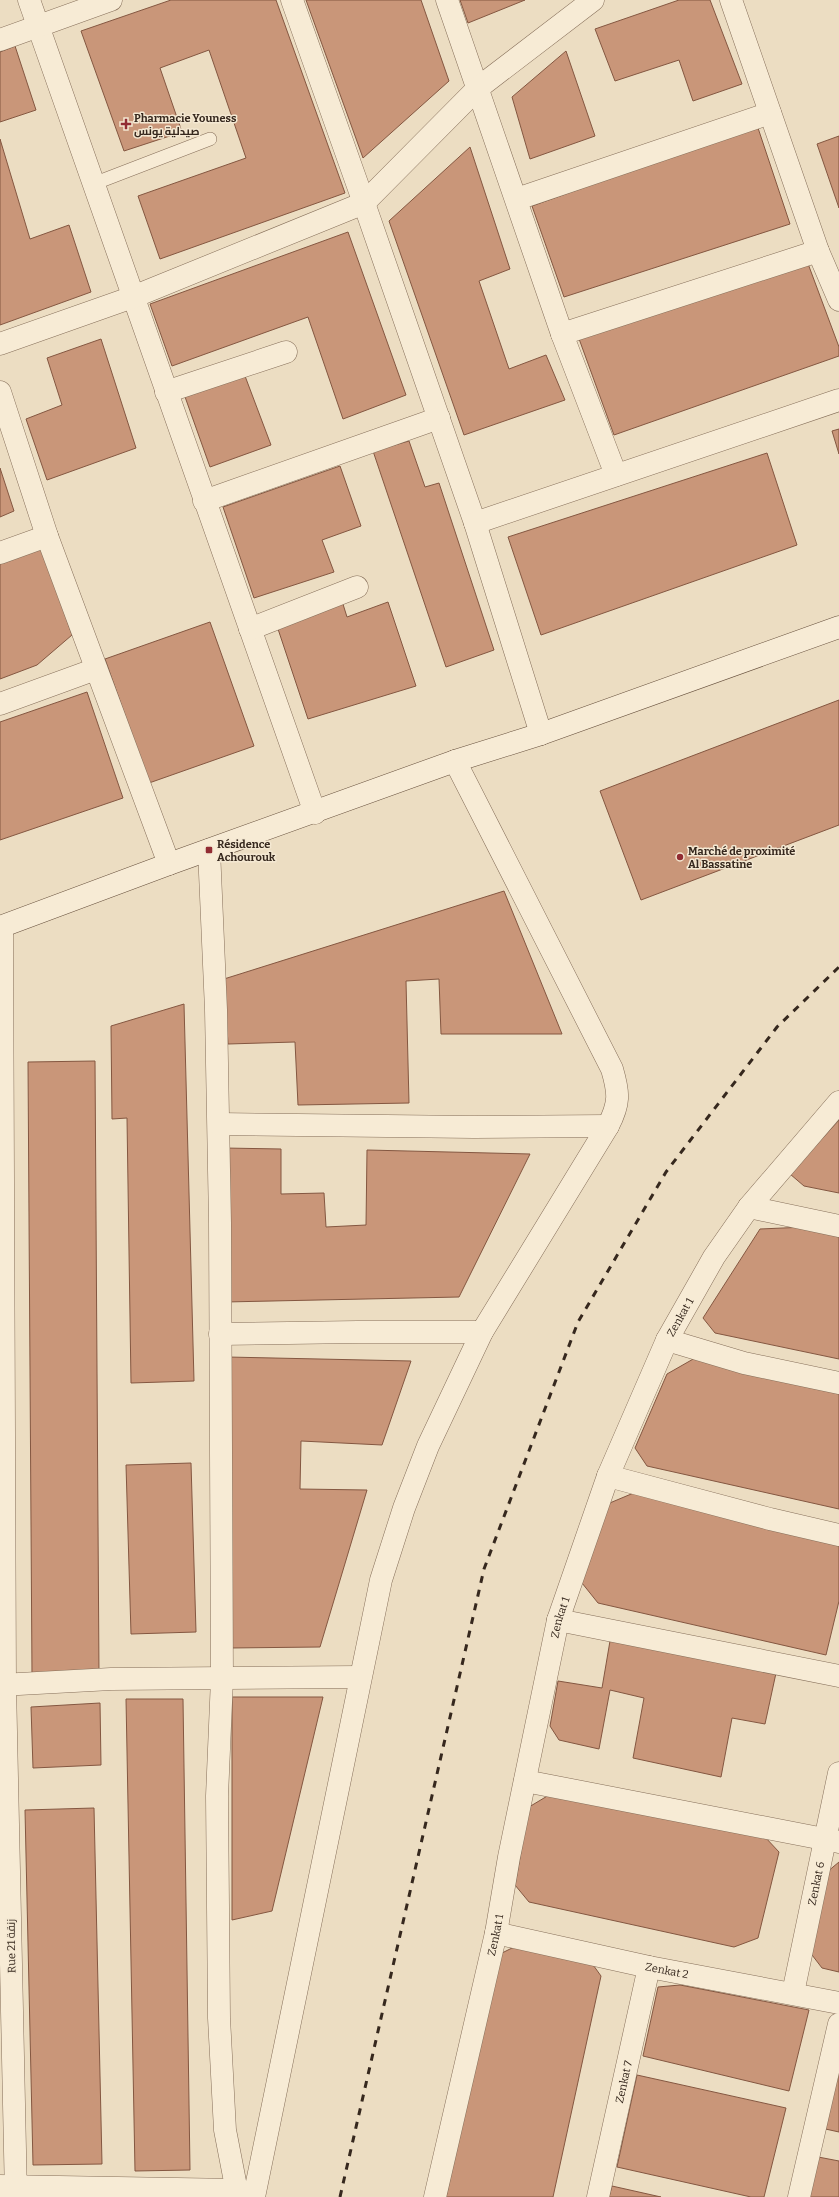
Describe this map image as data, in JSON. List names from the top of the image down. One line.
{"streets":{"street":["Zenkat 1","Zenkat 6","Rue 21 زنقة","Zenkat 2","Zenkat 7"]},"crossings":[["Zenkat 1","Zenkat 2"],["Zenkat 6","Zenkat 2"],["Zenkat 2","Zenkat 7"]],"places":{"health":["Pharmacie Youness صيدلية يونس"],"transit":["Résidence Achourouk"],"other":["Marché de proximité Al Bassatine"]}}
